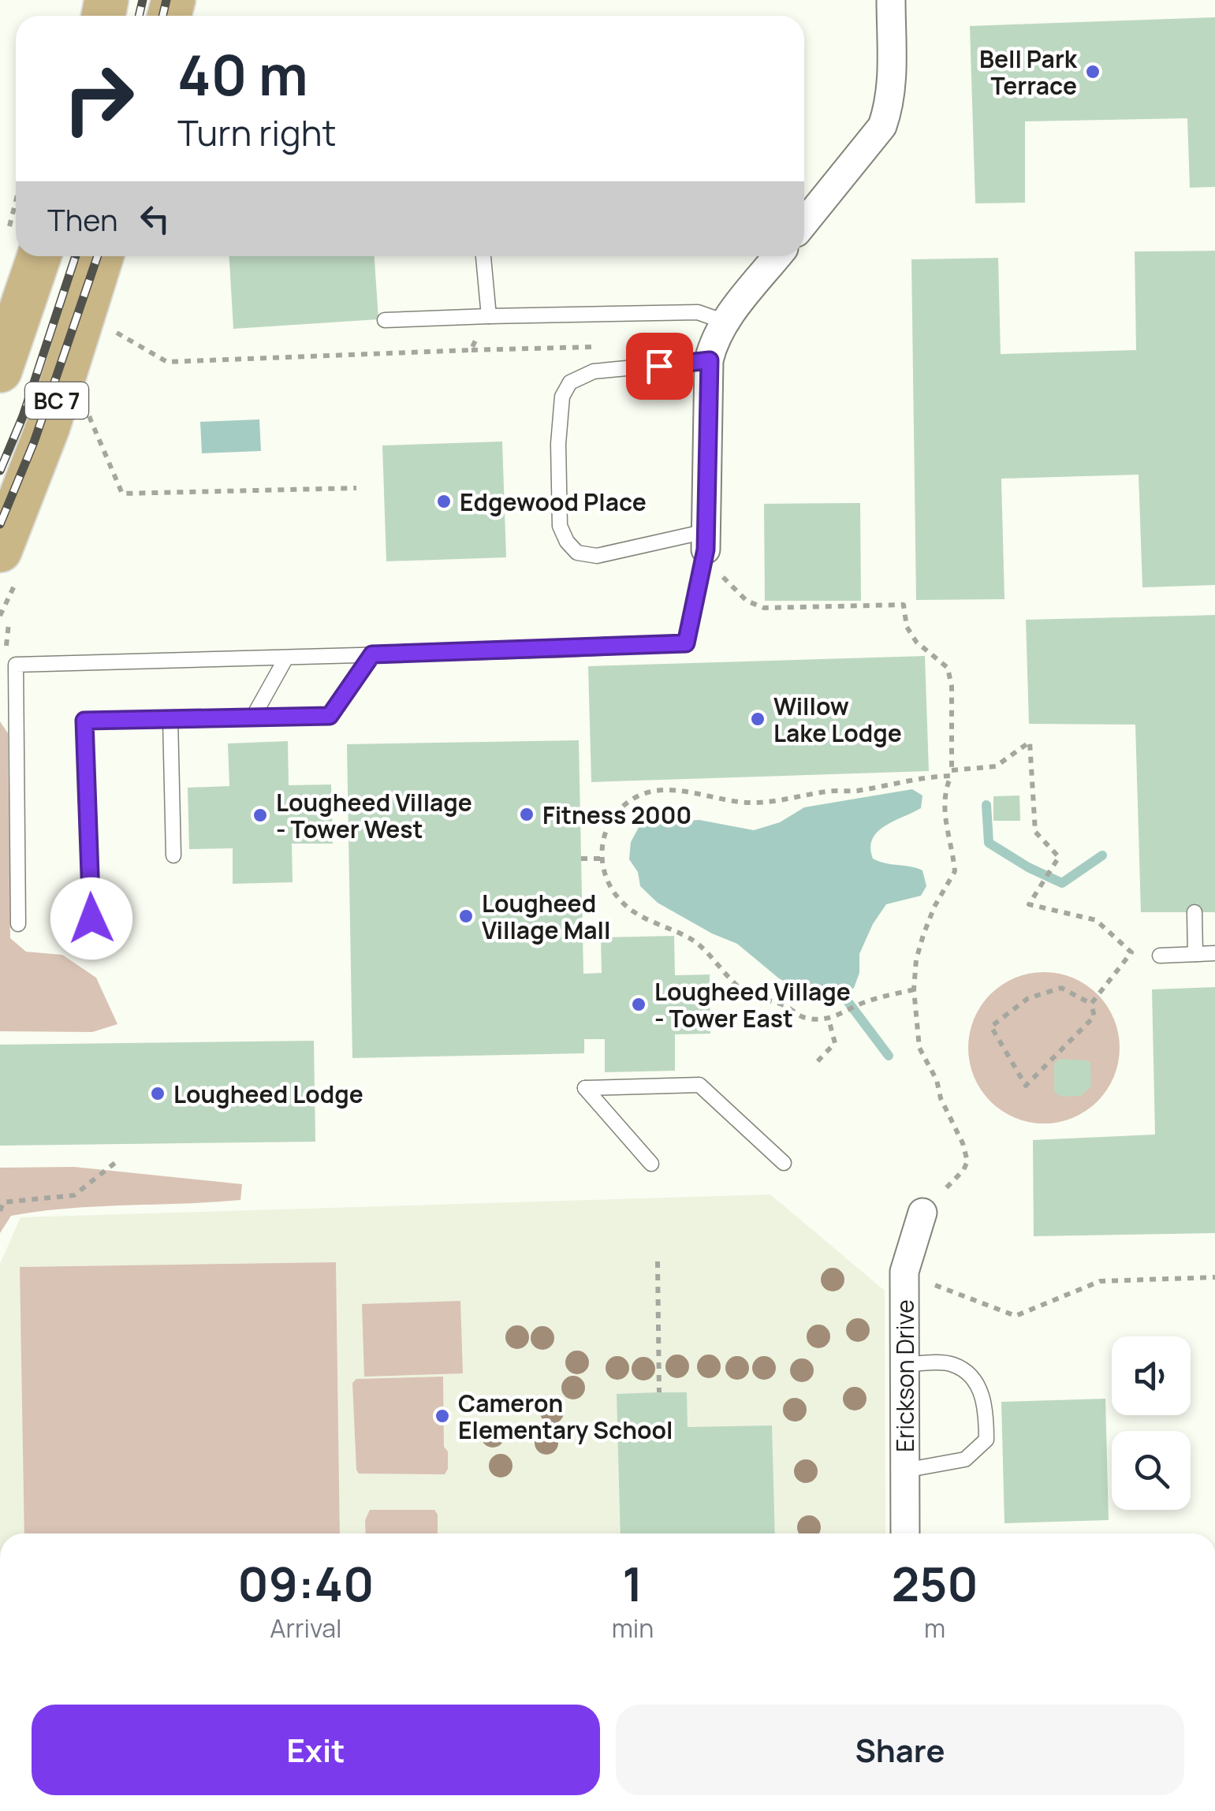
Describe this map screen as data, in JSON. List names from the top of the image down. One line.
{"streets":{"main road":["BC 7"],"street":["Erickson Drive"]},"places":["Bell Park Terrace","Edgewood Place","Willow Lake Lodge","Fitness 2000","Lougheed Village - Tower West","Lougheed Village Mall","Lougheed Village - Tower East","Lougheed Lodge","Cameron Elementary School"],"page":{"turn":["40 m","Turn right"],"then":"Then","eta":["09:40","Arrival","1","min","250","m"],"buttons":["Exit","Share"]}}
